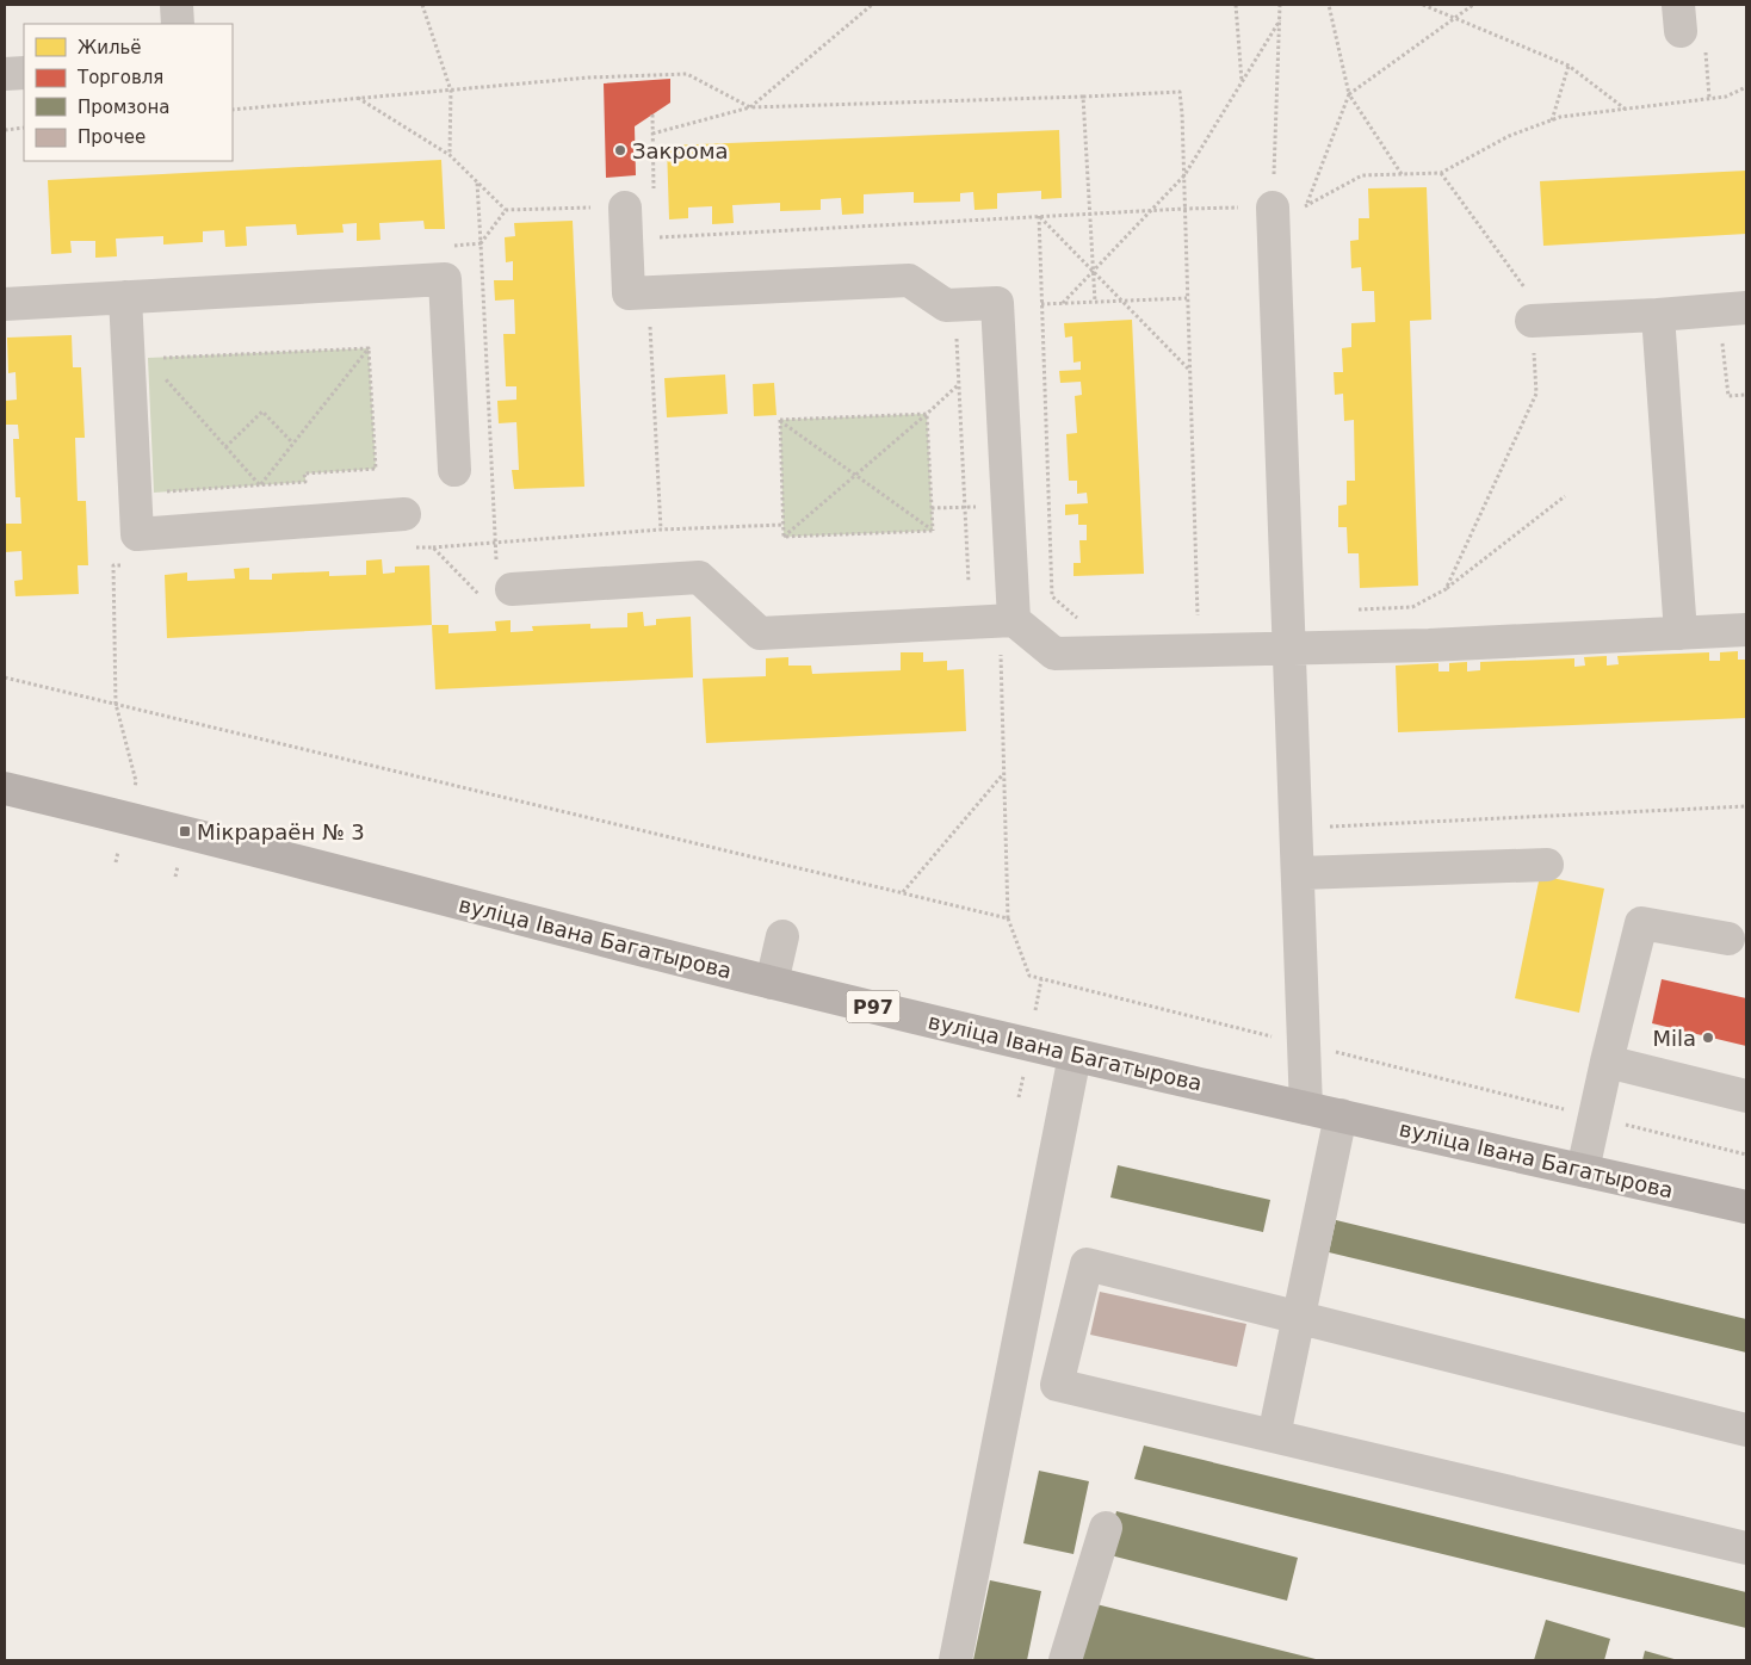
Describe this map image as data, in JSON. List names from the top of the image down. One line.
{"streets":{"main road":["вуліца Івана Багатырова","Р97"]},"places":{"other":["Закрома","Mila"],"transit":["Мікрараён № 3"]},"legend":["Жильё","Торговля","Промзона","Прочее"]}
